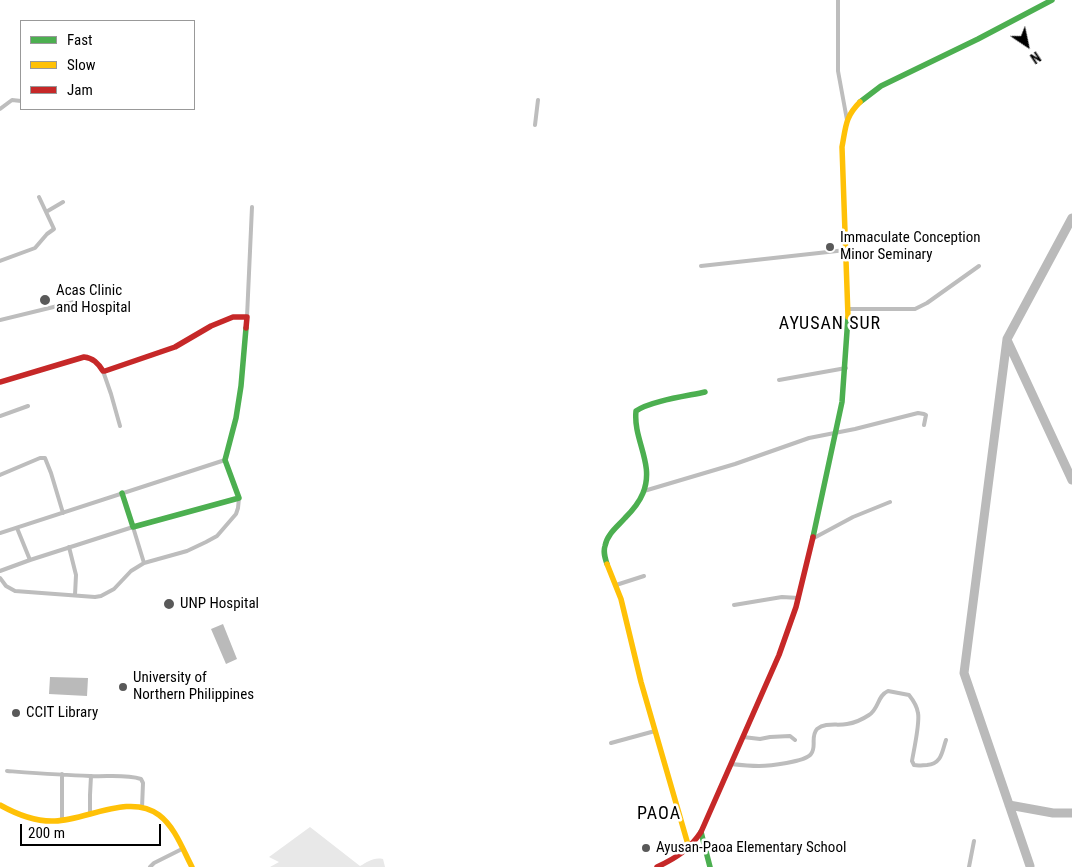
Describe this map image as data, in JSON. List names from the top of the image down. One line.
{"districts":["AYUSAN SUR","PAOA"],"places":["Immaculate Conception Minor Seminary","Acas Clinic and Hospital","UNP Hospital","University of Northern Philippines","CCIT Library","Ayusan-Paoa Elementary School"],"legend":["Fast","Slow","Jam"],"scale_bar":"200 m","north":"bottom right"}
